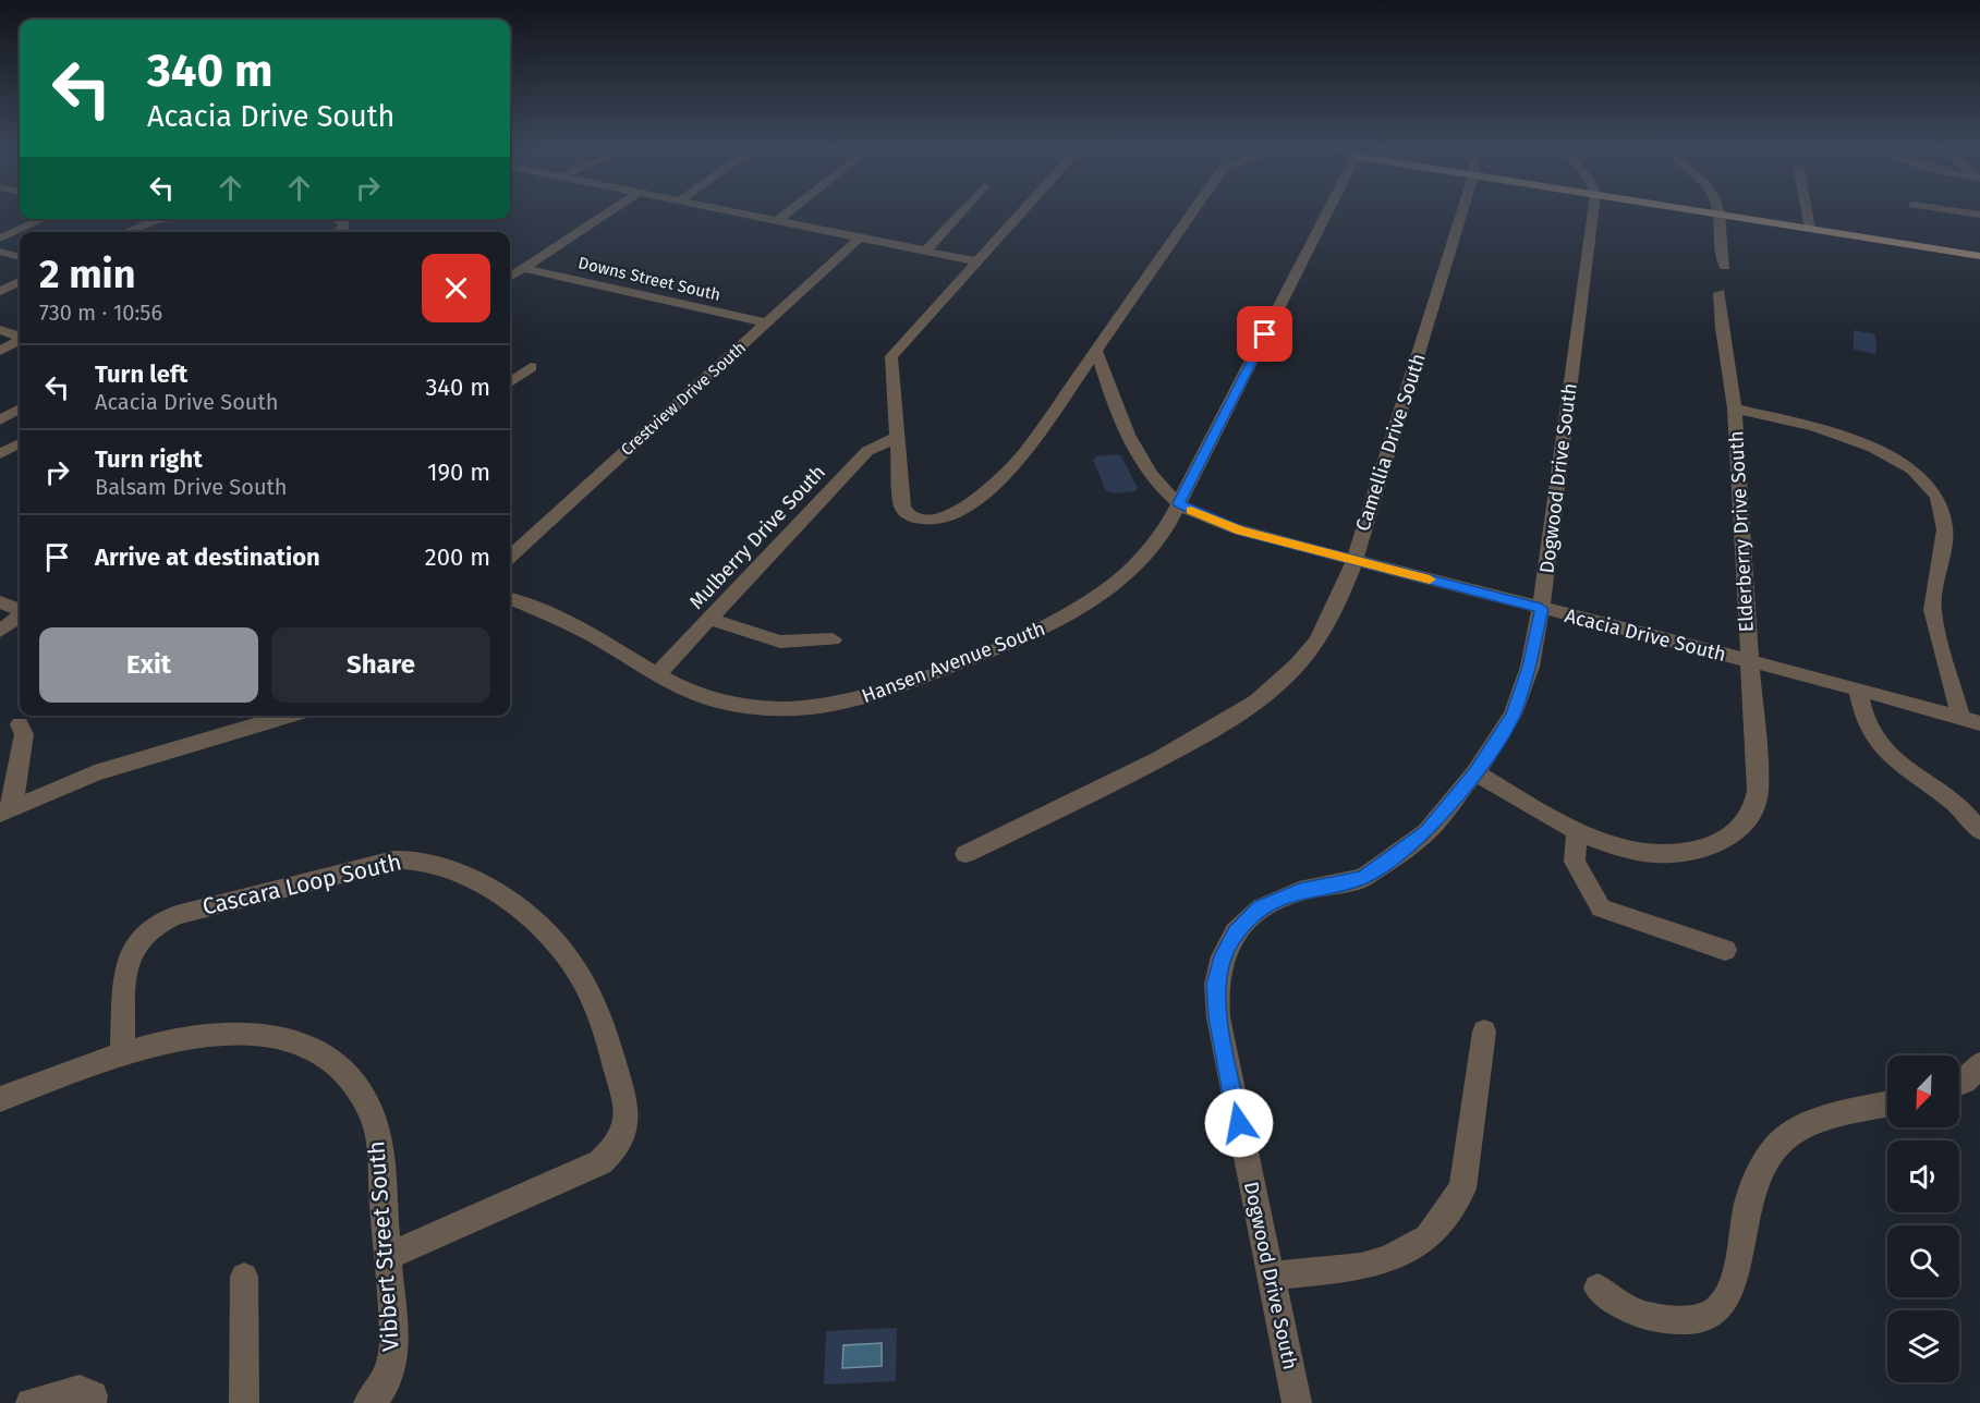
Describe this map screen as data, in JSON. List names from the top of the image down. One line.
{"streets":{"street":["Downs Street South","Crestview Drive South","Camellia Drive South","Dogwood Drive South","Elderberry Drive South","Mulberry Drive South","Acacia Drive South","Hansen Avenue South","Cascara Loop South","Vibbert Street South"]},"crossings":[["Downs Street South","Crestview Drive South"],["Camellia Drive South","Acacia Drive South"],["Dogwood Drive South","Elderberry Drive South"],["Dogwood Drive South","Acacia Drive South"],["Elderberry Drive South","Acacia Drive South"],["Mulberry Drive South","Hansen Avenue South"],["Acacia Drive South","Hansen Avenue South"],["Cascara Loop South","Vibbert Street South"]],"north":"bottom left","page":{"turn":["340 m","Acacia Drive South"],"heading":["2 min","730 m · 10:56"],"list":[{"name":"Turn left","note":"Acacia Drive South","value":"340 m"},{"name":"Turn right","note":"Balsam Drive South","value":"190 m"},{"name":"Arrive at destination","value":"200 m"}],"buttons":["Exit","Share"]}}
